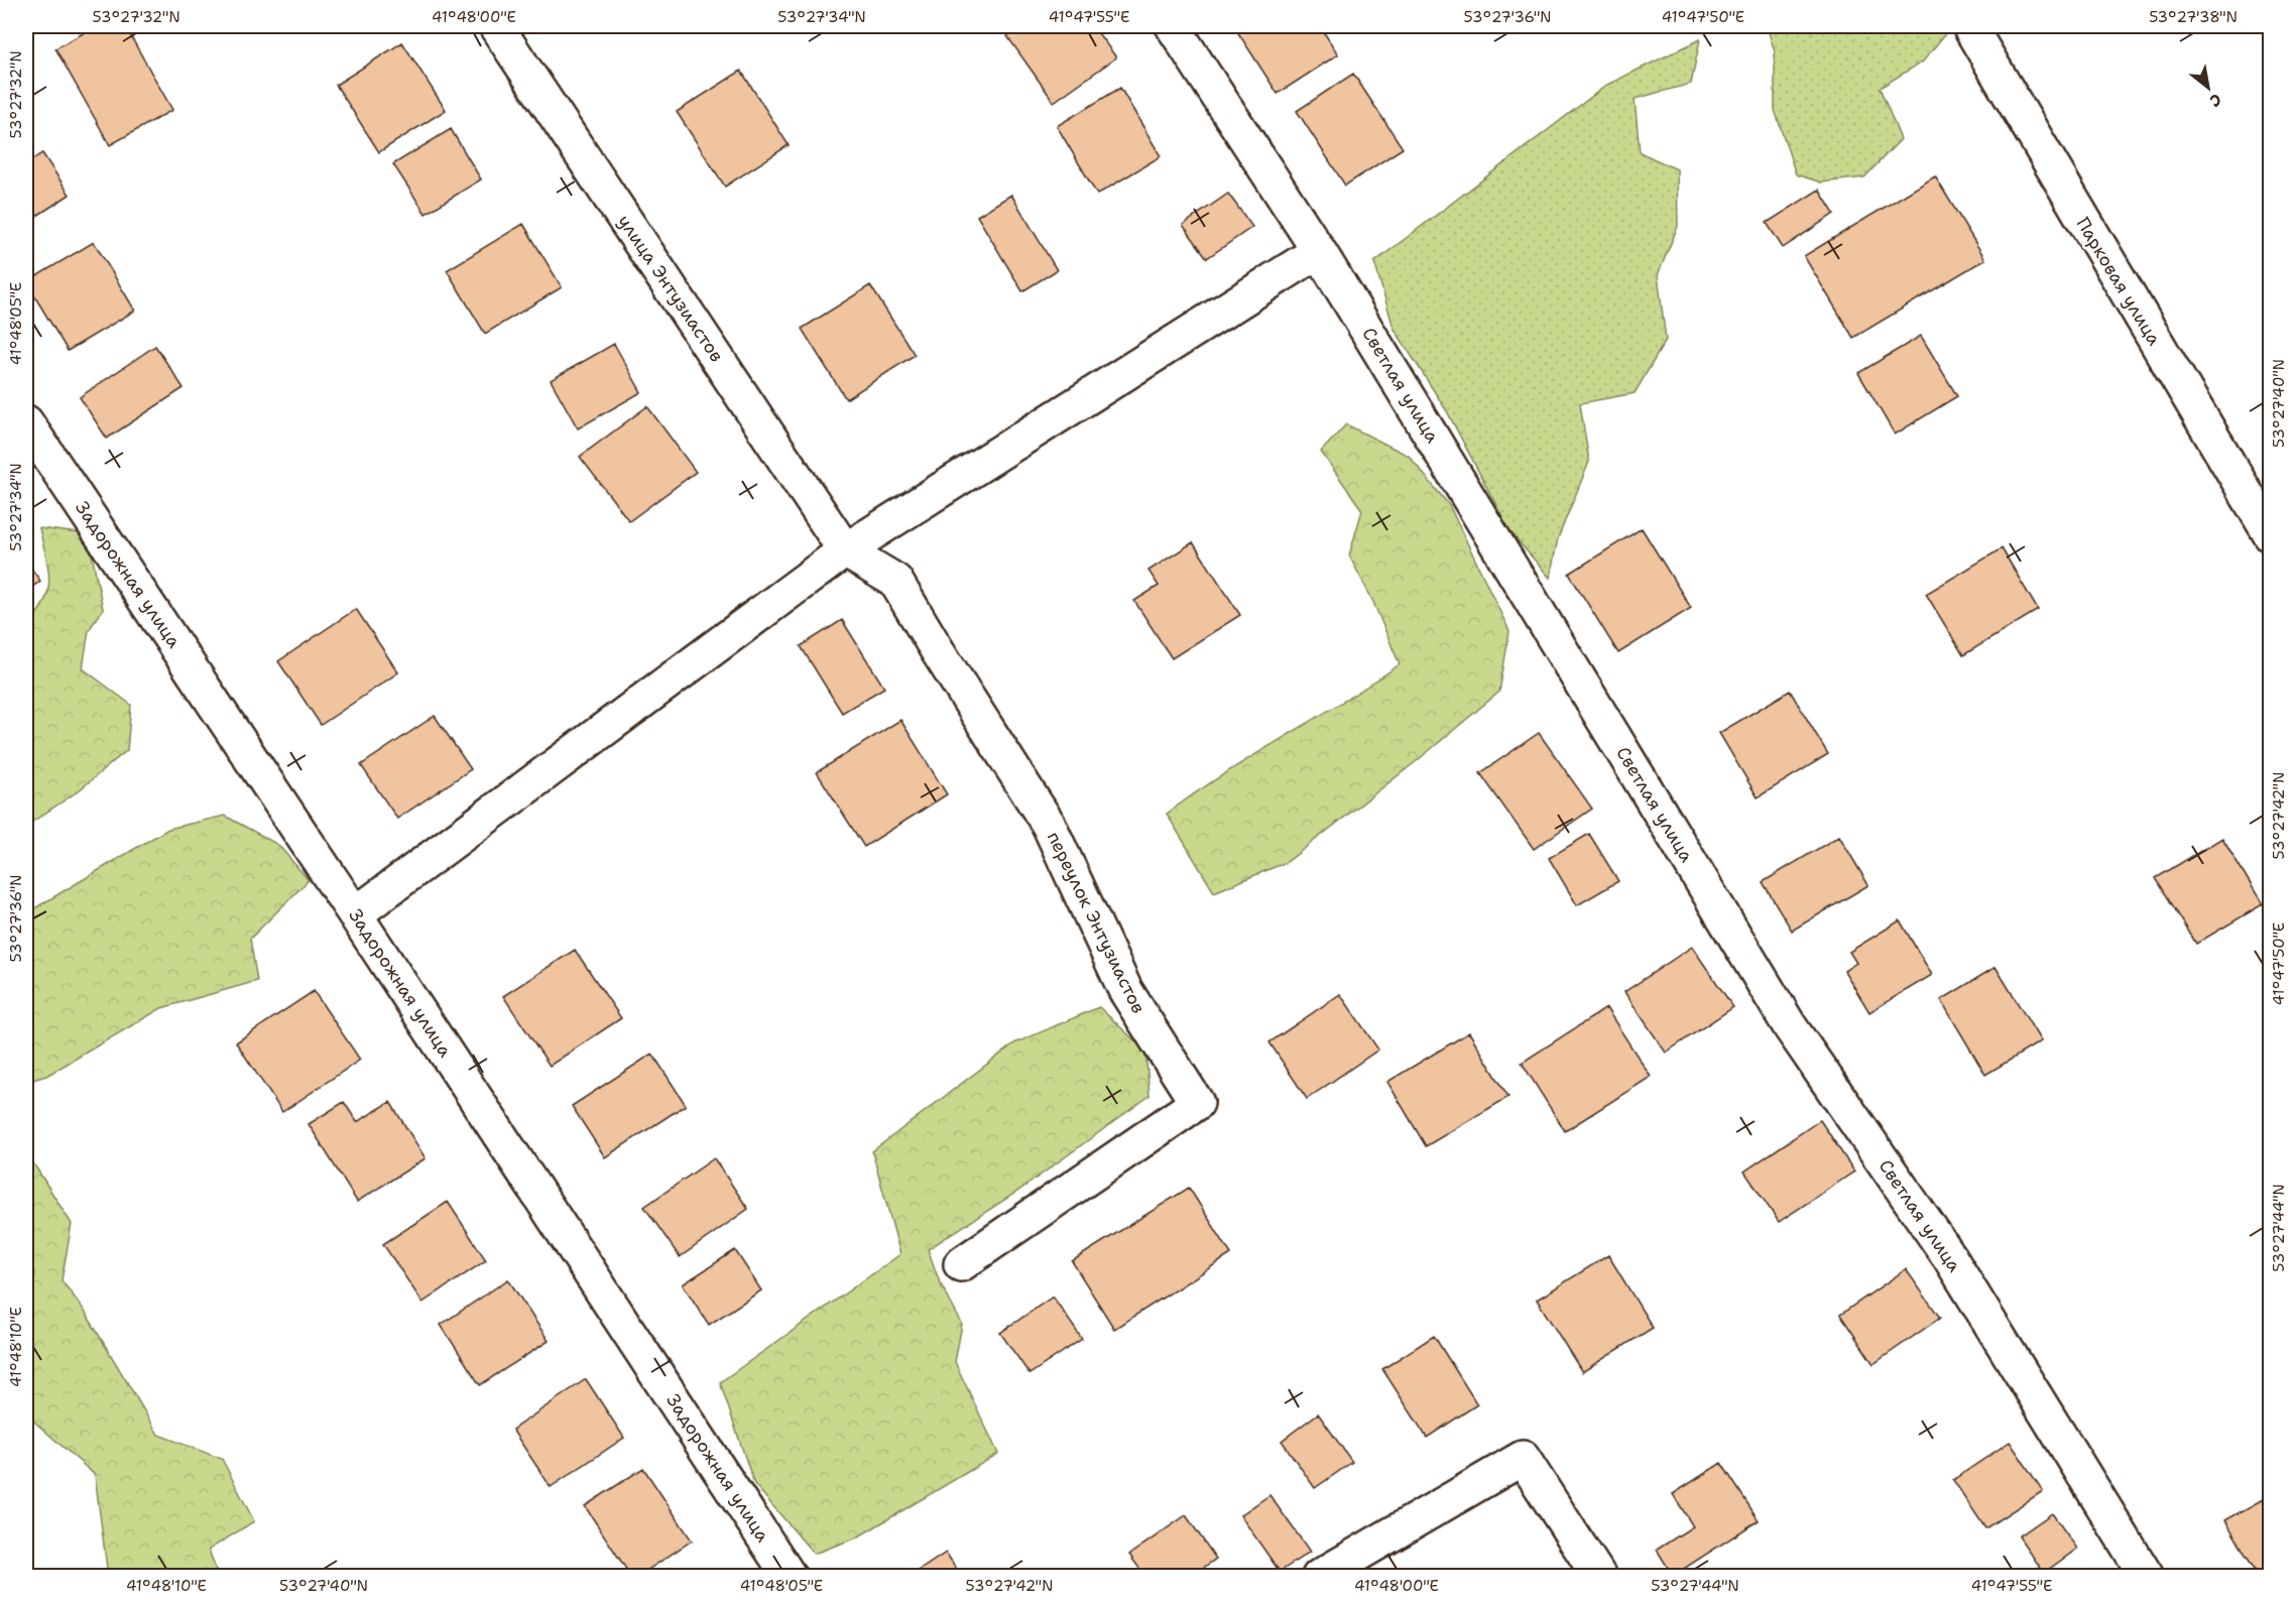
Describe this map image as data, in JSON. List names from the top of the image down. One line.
{"streets":{"street":["Парковая улица","улица Энтузиастов","Светлая улица","Задорожная улица","переулок Энтузиастов"]},"crossings":[["улица Энтузиастов","переулок Энтузиастов"]],"north":"bottom right","coordinates":["53°27'32\"N","41°48'00\"E","53°27'34\"N","41°47'55\"E","53°27'36\"N","41°47'50\"E","53°27'38\"N","41°48'05\"E","53°27'40\"N","53°27'42\"N","53°27'44\"N","41°48'10\"E"]}
